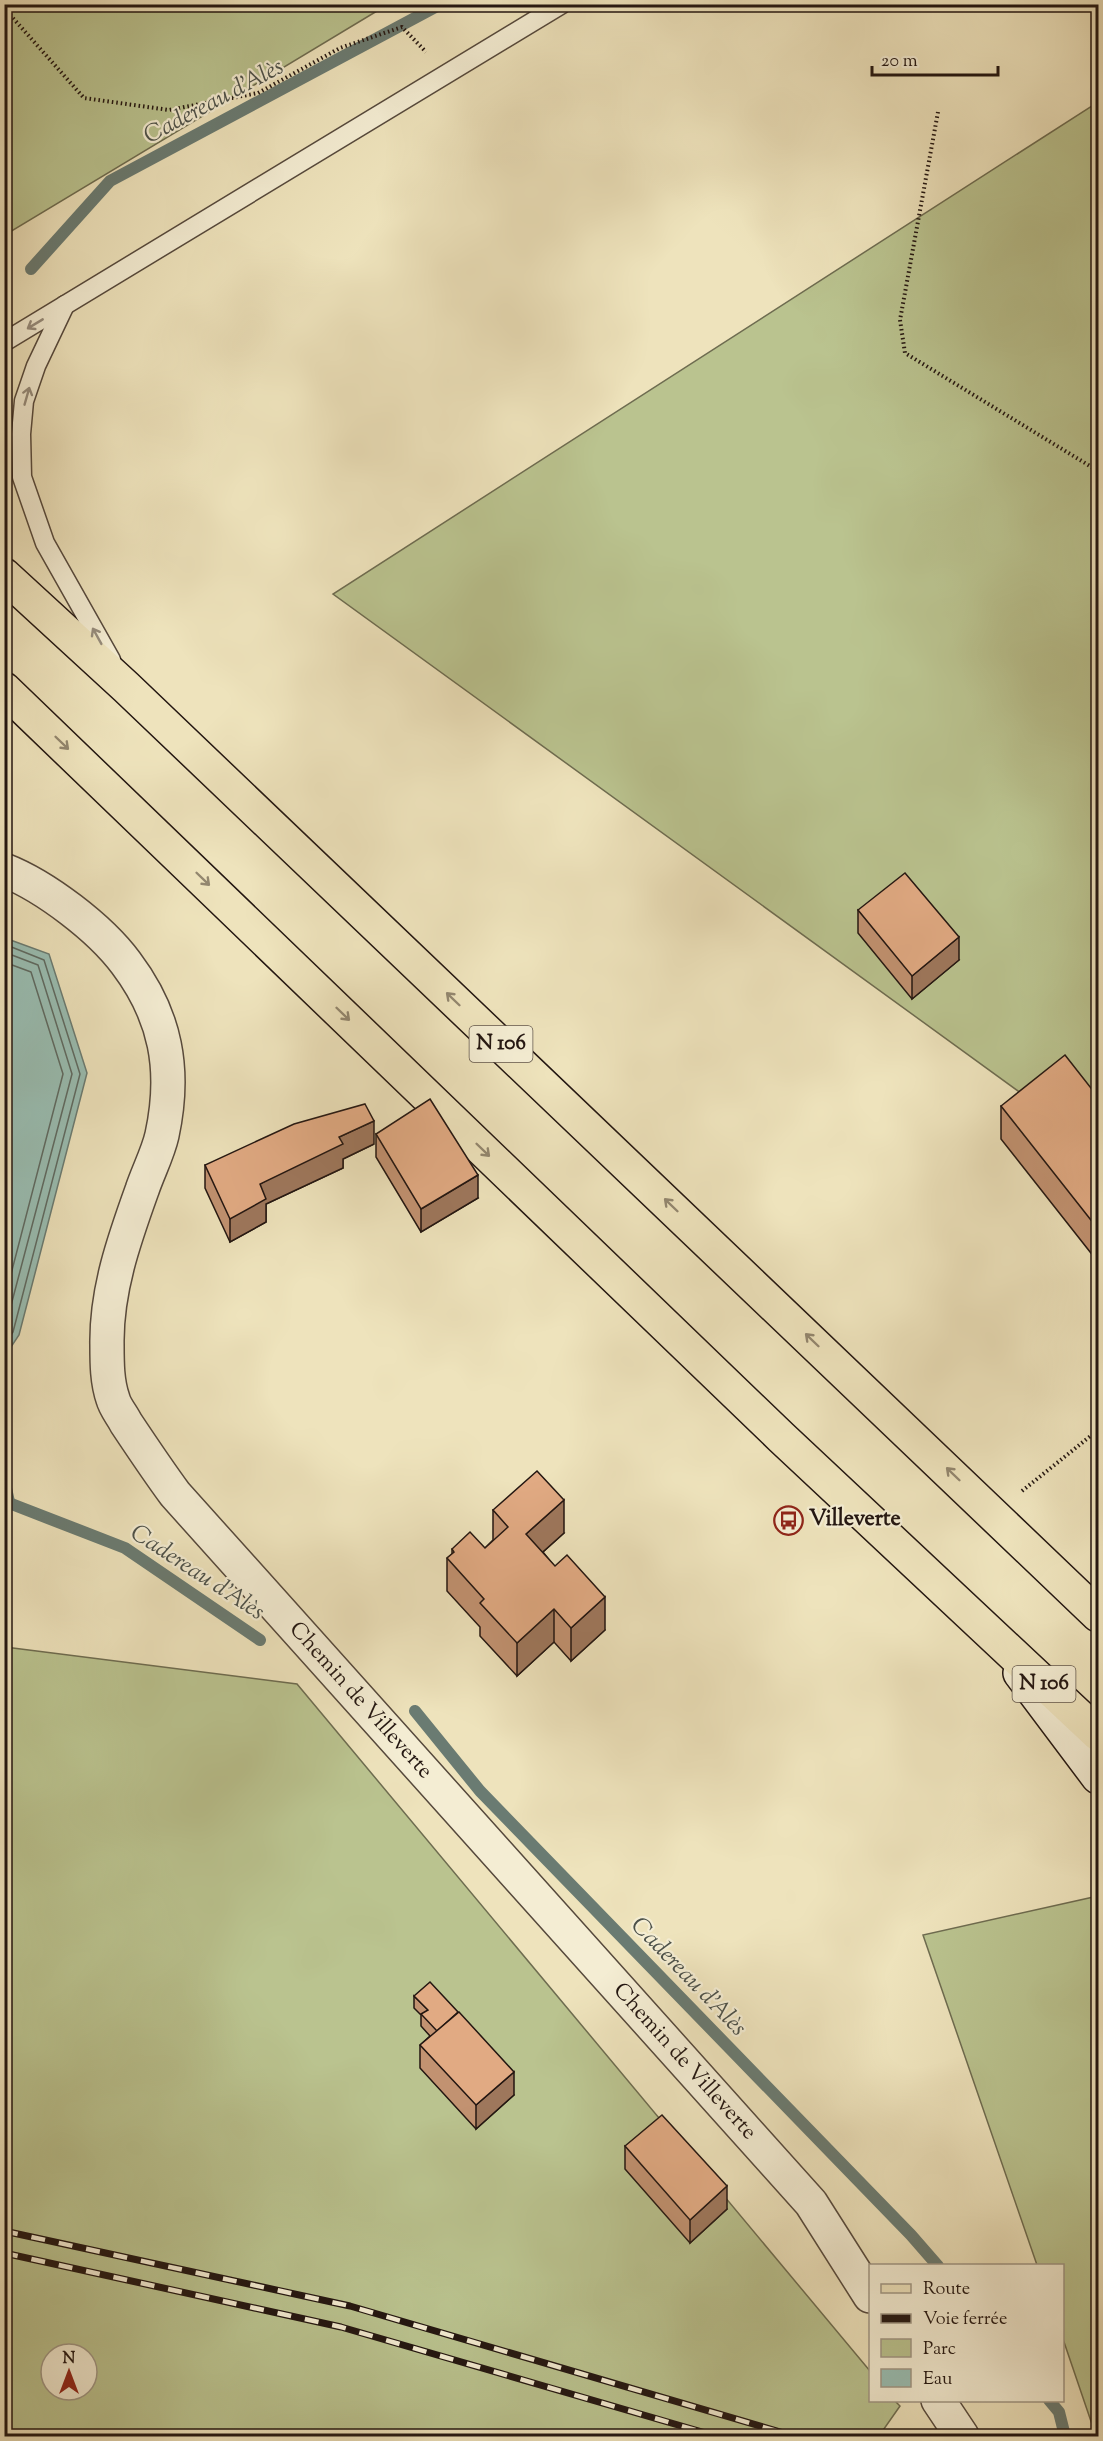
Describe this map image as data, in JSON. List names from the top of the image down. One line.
{"streets":{"main road":["N 106"],"street":["Chemin de Villeverte"]},"water":["Cadereau d'Alès"],"places":{"bus stop":["Villeverte"]},"legend":["Route","Voie ferrée","Parc","Eau"],"scale_bar":"20 m","north":"top"}
